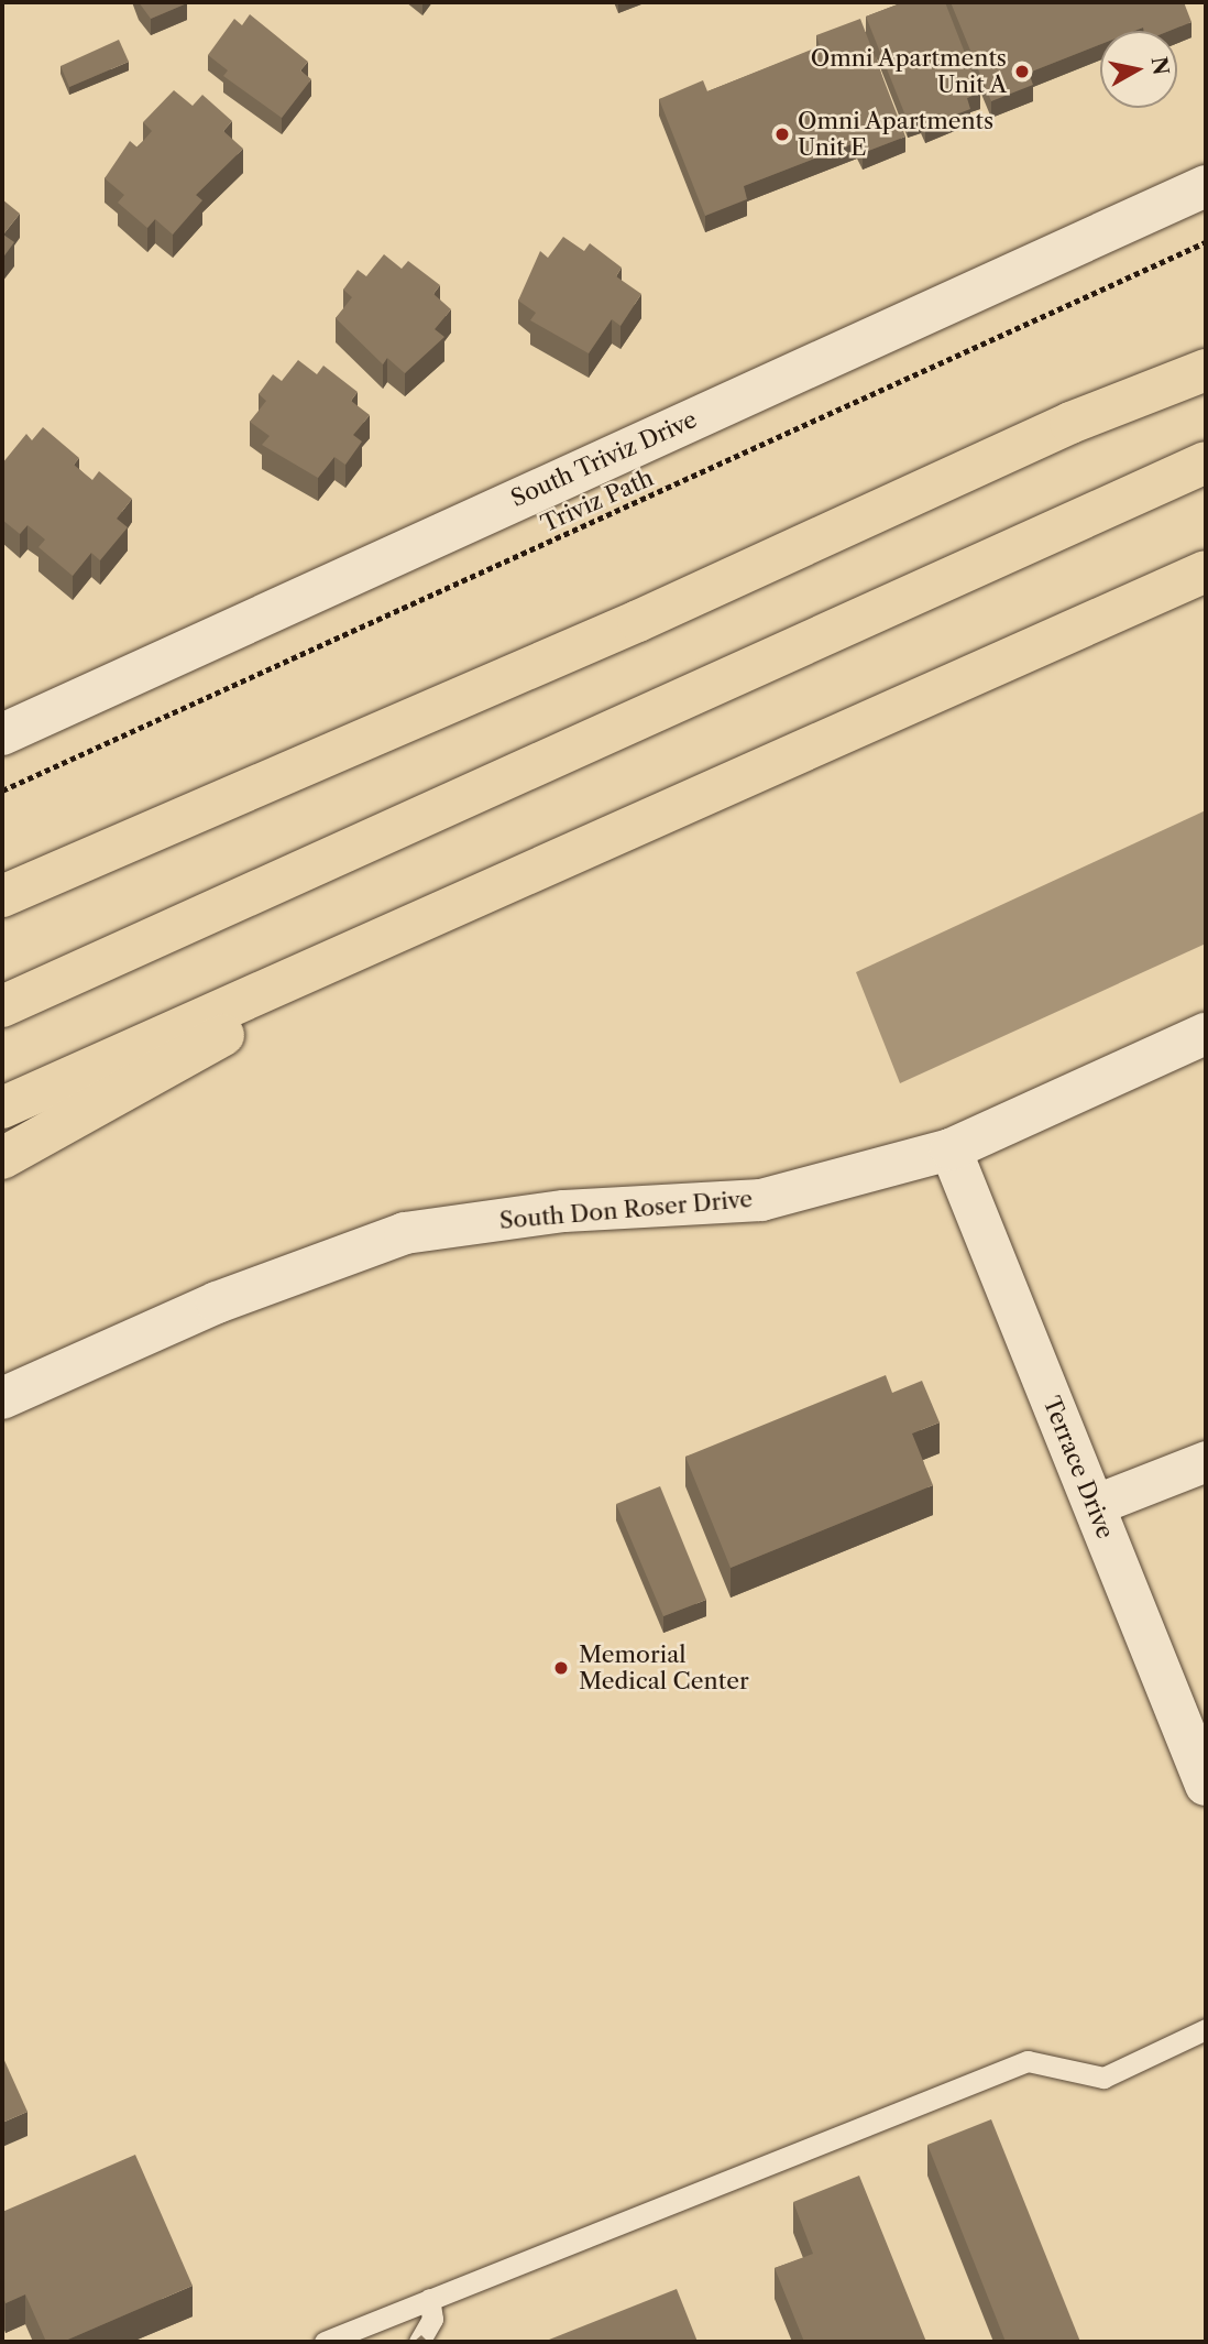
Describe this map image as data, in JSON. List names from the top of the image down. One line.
{"streets":{"street":["South Triviz Drive","South Don Roser Drive","Terrace Drive"],"path":["Triviz Path"]},"crossings":[["South Don Roser Drive","Terrace Drive"]],"places":["Omni Apartments Unit A","Omni Apartments Unit E","Memorial Medical Center"],"north":"right"}
